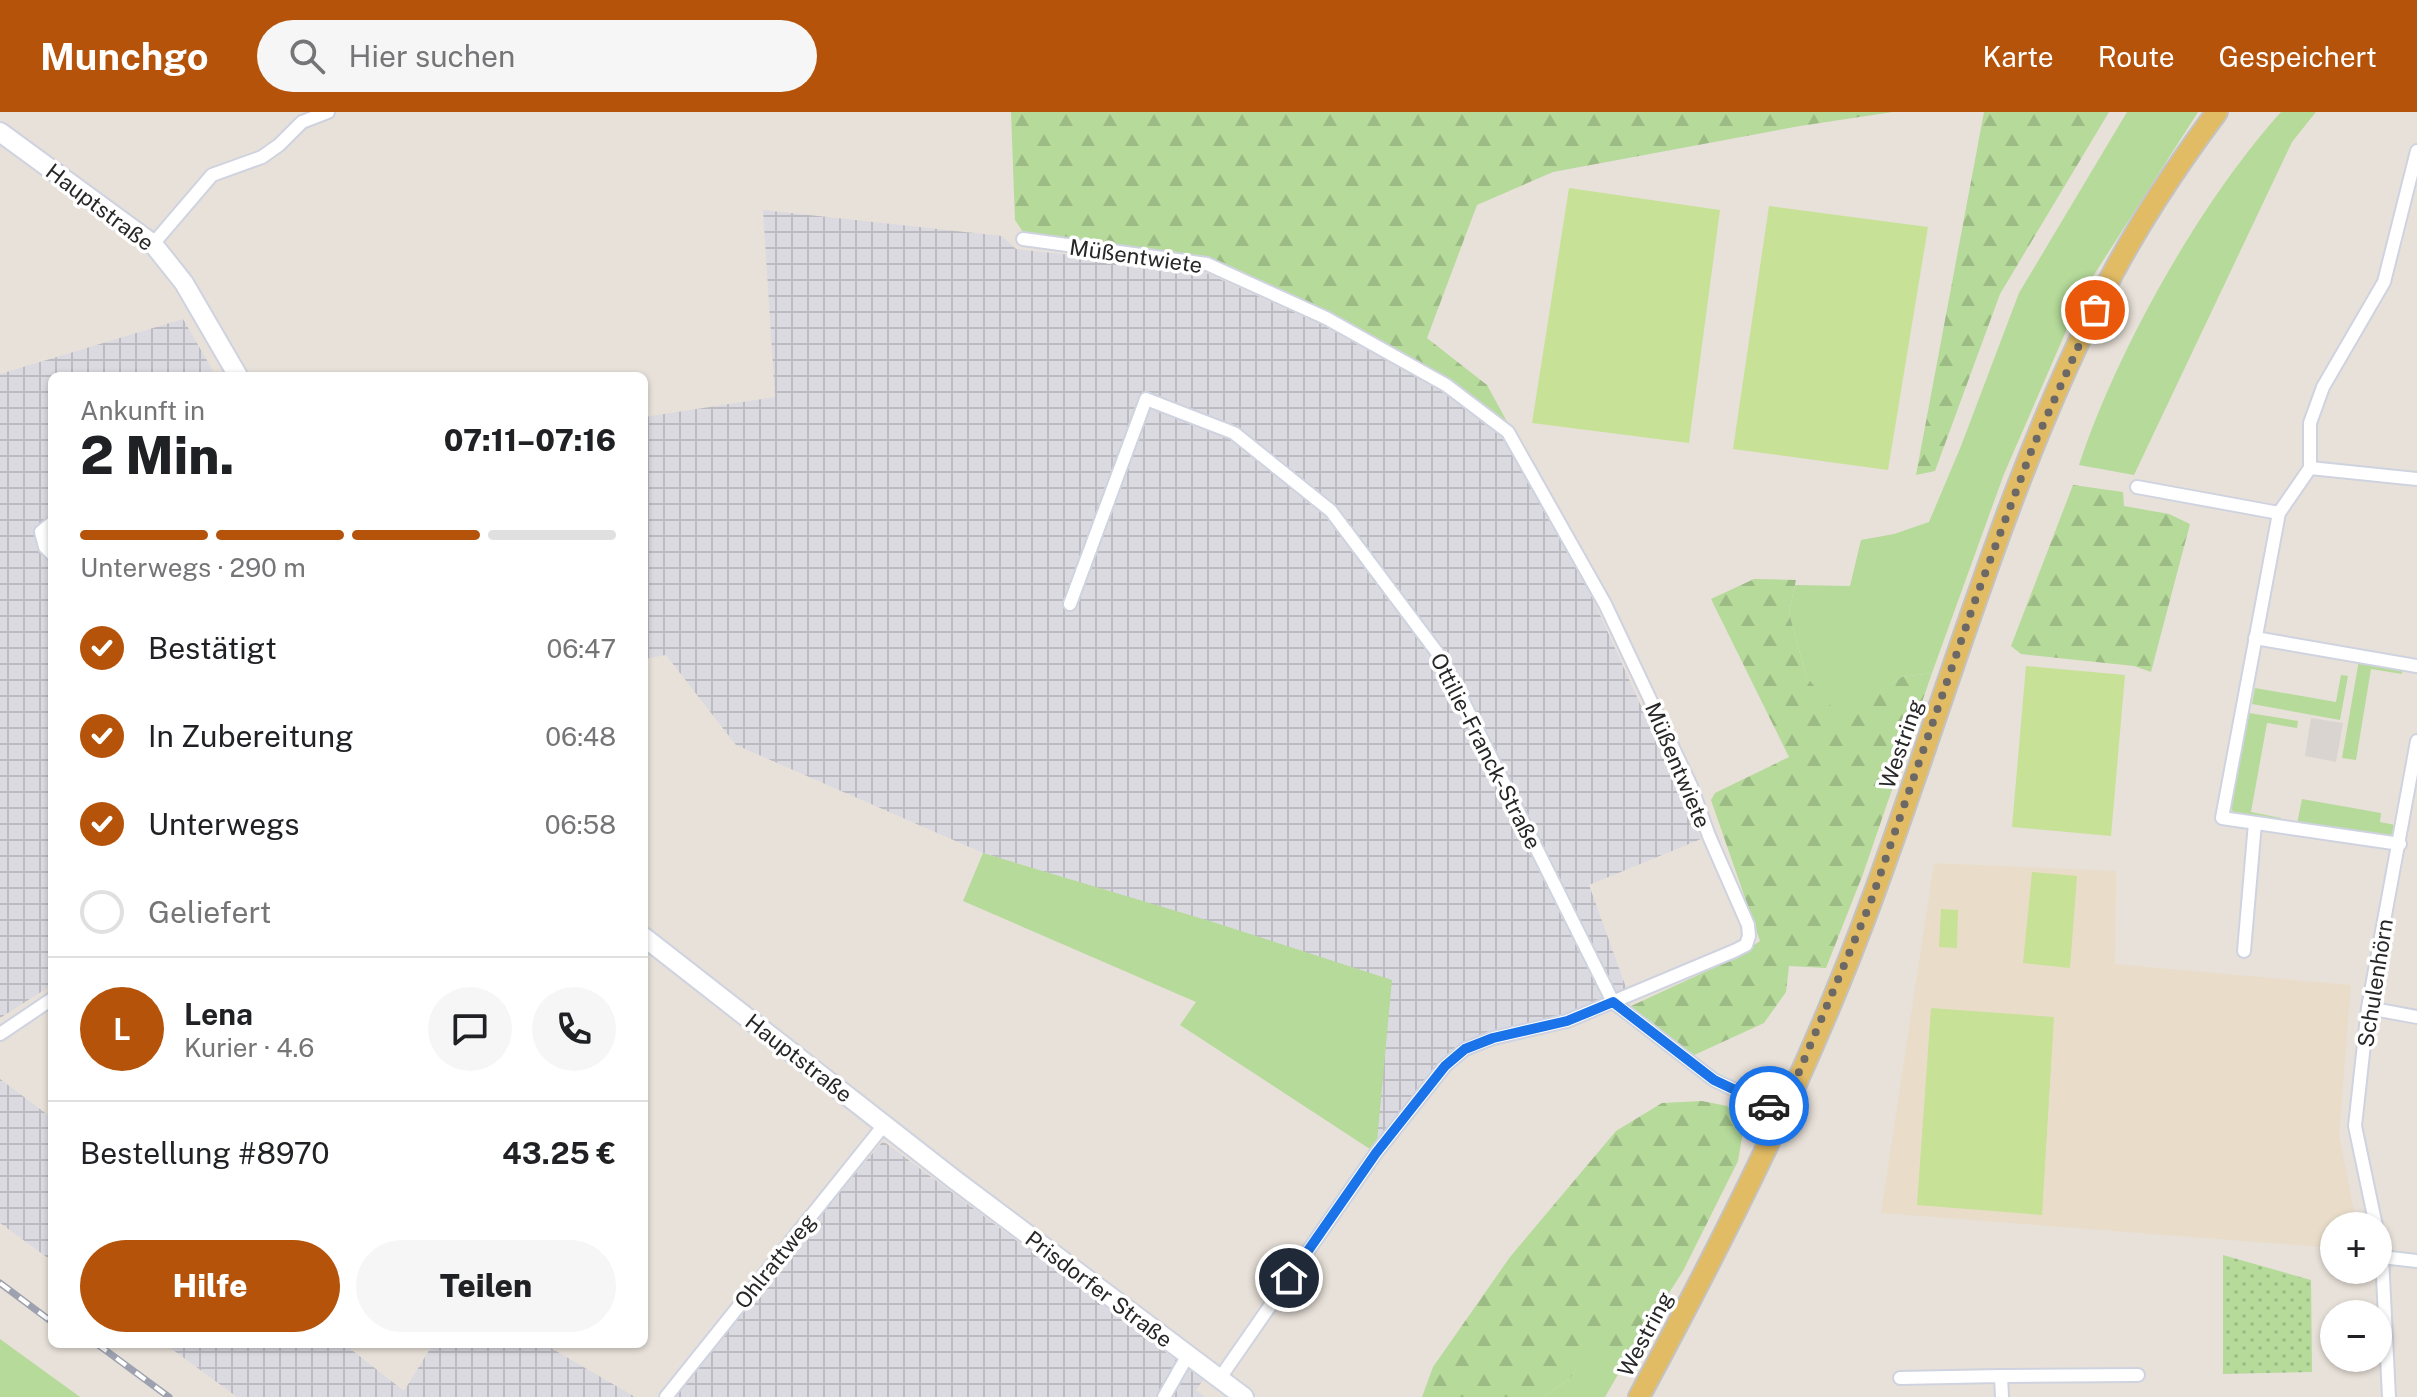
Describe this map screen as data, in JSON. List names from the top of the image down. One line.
{"streets":{"main road":["Hauptstraße","Westring","Prisdorfer Straße"],"street":["Müßentwiete","Ottilie-Franck-Straße","Schulenhörn","Ohlrattweg"]},"crossings":[["Hauptstraße","Ohlrattweg"],["Hauptstraße","Prisdorfer Straße"],["Müßentwiete","Ottilie-Franck-Straße"],["Müßentwiete","Prisdorfer Straße"],["Westring","Ottilie-Franck-Straße"]],"page":{"header":"Munchgo","search":"Hier suchen","nav":["Karte","Route","Gespeichert"],"heading":["2 Min.","Ankunft in","07:11–07:16"],"panel":["Lena","Kurier · 4.6","Bestellung #8970","43.25 €"],"bar":"Unterwegs · 290 m","list":[["Bestätigt","06:47"],["In Zubereitung","06:48"],["Unterwegs","06:58"],"Geliefert"],"round":"L","map_buttons":["+","−"],"buttons":["Hilfe","Teilen"]}}
